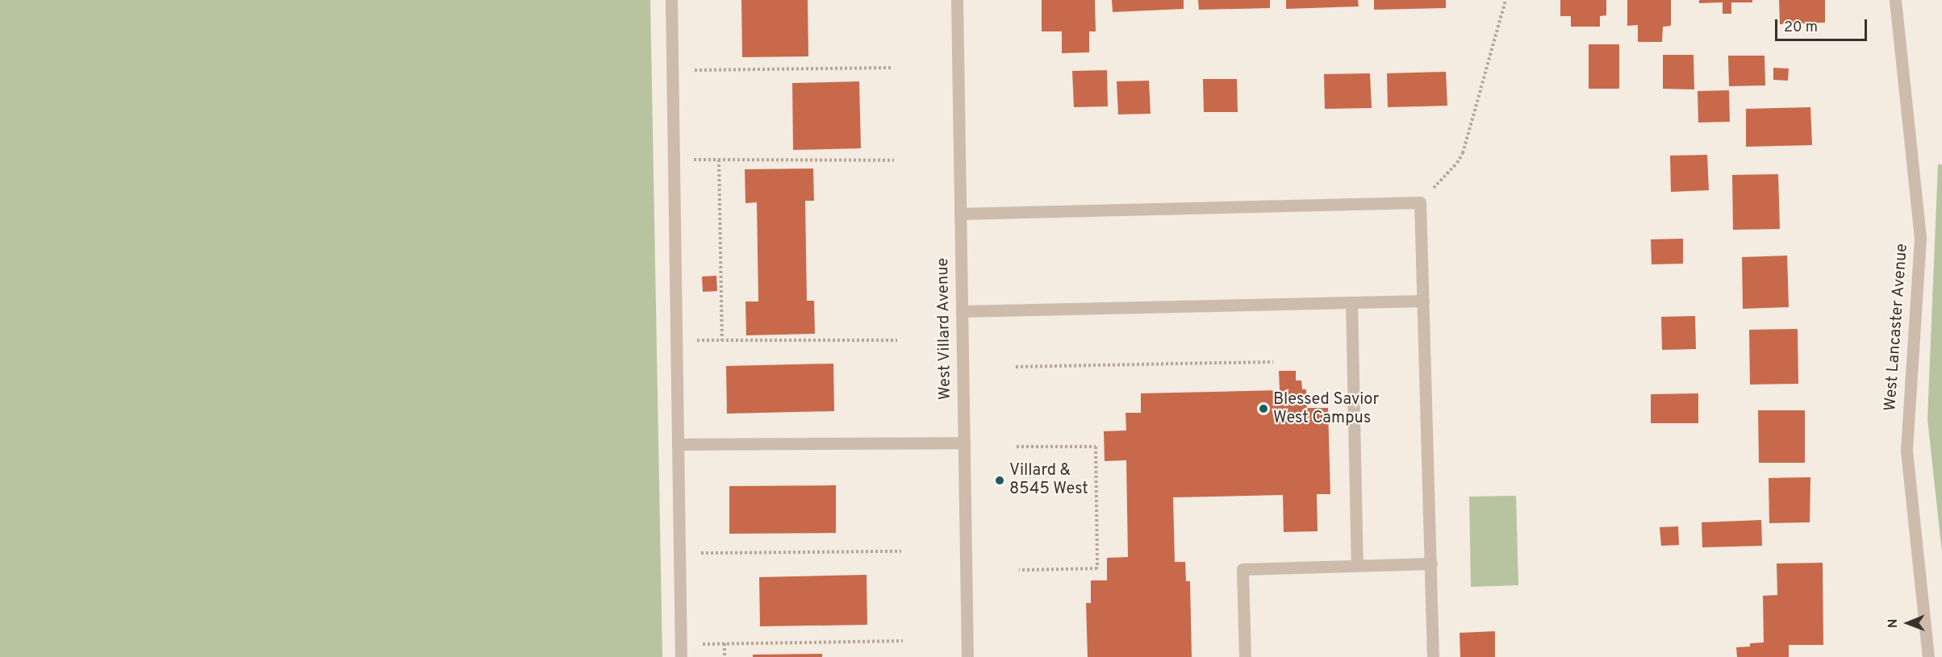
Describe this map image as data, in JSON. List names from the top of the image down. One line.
{"streets":{"street":["West Lancaster Avenue","West Villard Avenue"]},"places":["Blessed Savior West Campus","Villard & 8545 West"],"scale_bar":"20 m","north":"left"}
